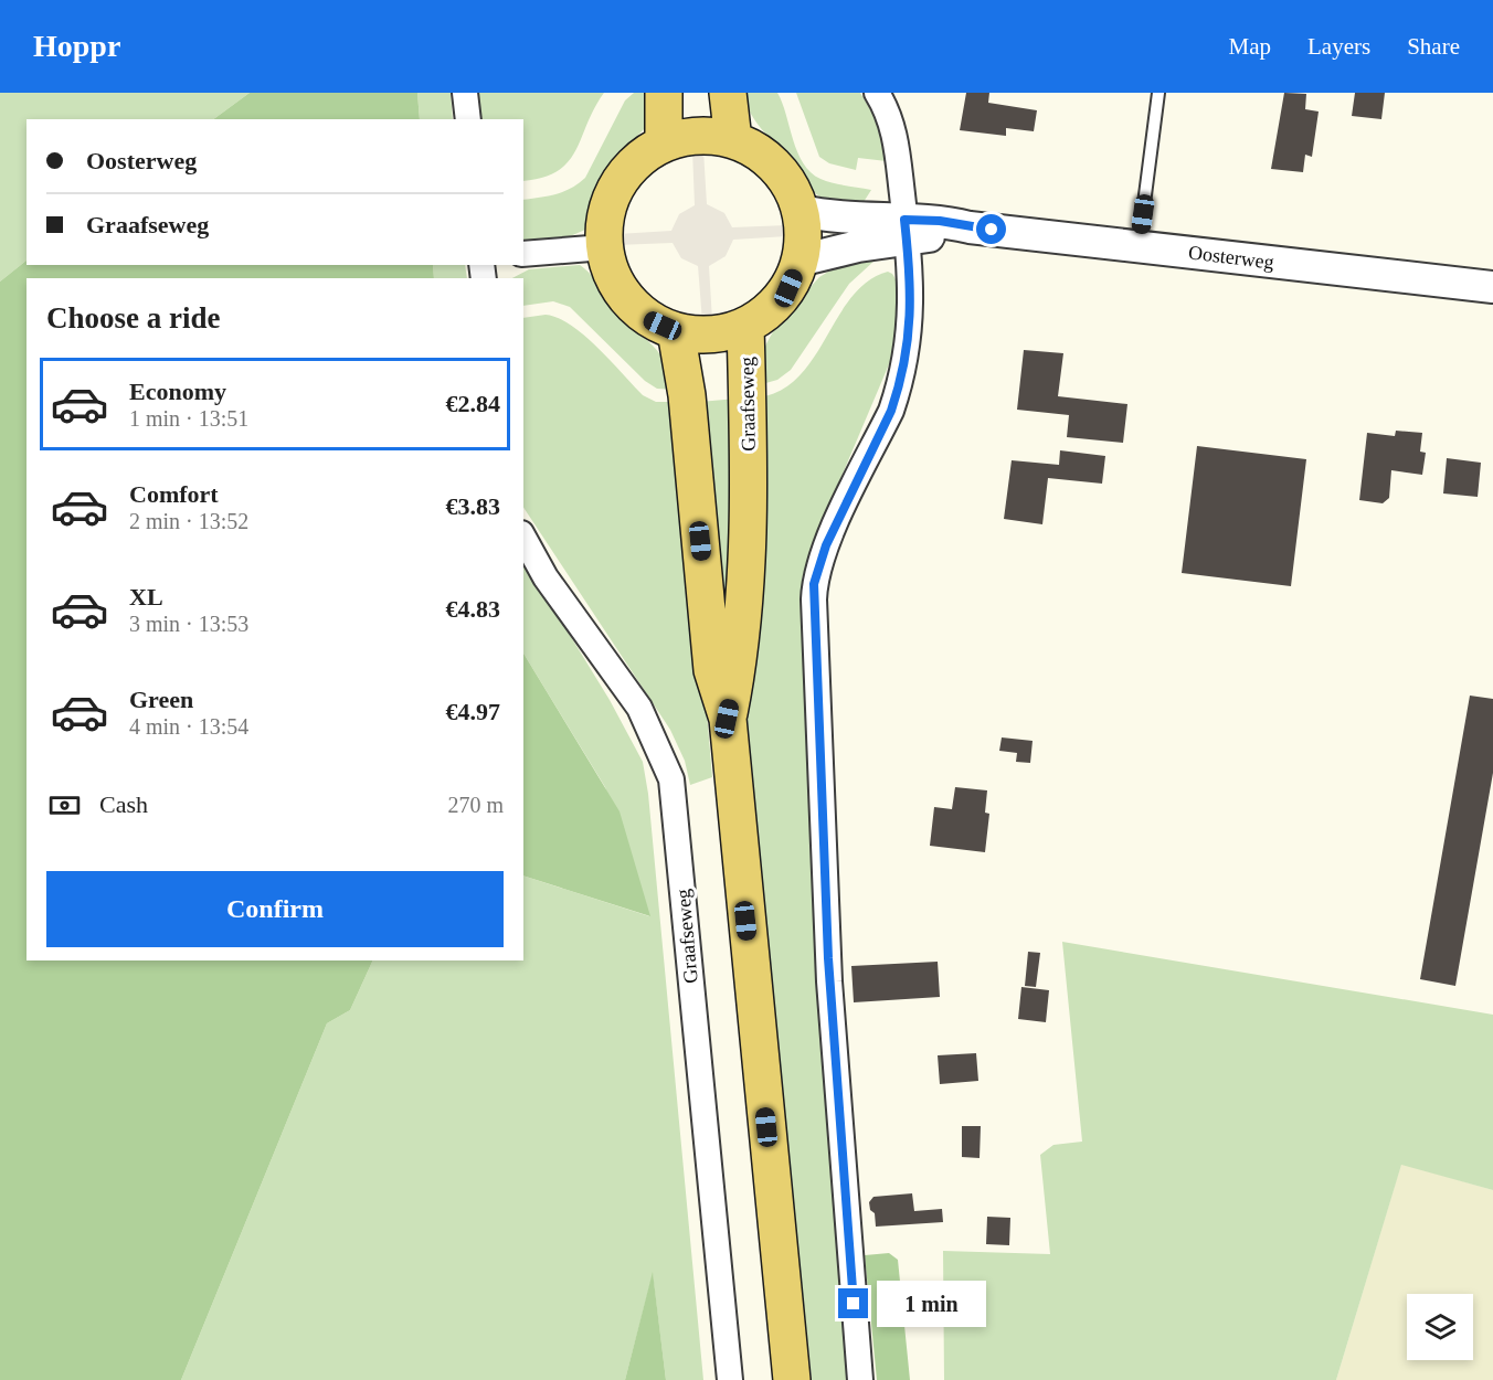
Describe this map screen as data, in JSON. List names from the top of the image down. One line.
{"streets":{"main road":["Graafseweg"],"street":["Oosterweg"]},"crossings":[["Oosterweg","Graafseweg"]],"page":{"header":"Hoppr","nav":["Map","Layers","Share"],"banner":["Oosterweg","Graafseweg"],"heading":"Choose a ride","list":[{"name":"Economy","note":"1 min · 13:51","value":"€2.84"},{"name":"Comfort","note":"2 min · 13:52","value":"€3.83"},{"name":"XL","note":"3 min · 13:53","value":"€4.83"},{"name":"Green","note":"4 min · 13:54","value":"€4.97"}],"pay":["Cash","270 m"],"buttons":"Confirm","bubble":"1 min"}}
